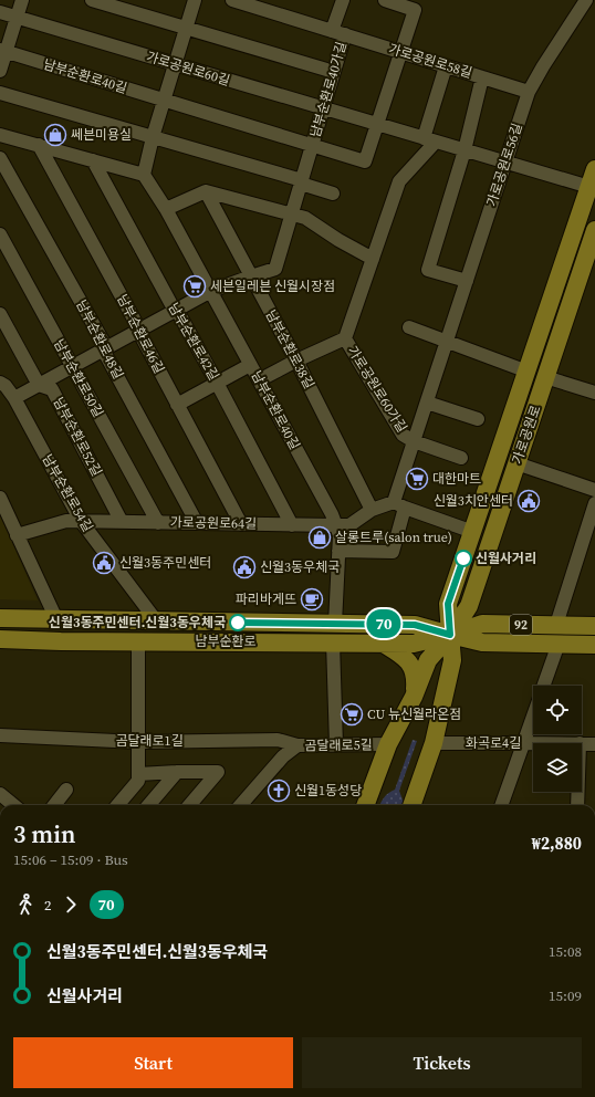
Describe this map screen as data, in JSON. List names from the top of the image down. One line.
{"streets":{"main road":["가로공원로","92","남부순환로"],"street":["가로공원로58길","가로공원로60길","남부순환로40길","남부순환로40가길","가로공원로56길","남부순환로46길","남부순환로48길","남부순환로42길","남부순환로38길","남부순환로50길","가로공원로60가길","남부순환로52길","남부순환로54길","가로공원로64길","곰달래로1길","화곡로4길","곰달래로5길"]},"crossings":[["가로공원로58길","남부순환로40가길"],["가로공원로58길","가로공원로56길"],["가로공원로60길","남부순환로40가길"],["가로공원로60길","가로공원로56길"],["가로공원로60길","가로공원로60가길"],["가로공원로60길","가로공원로"],["남부순환로40길","남부순환로40가길"],["남부순환로40길","가로공원로64길"],["남부순환로40길","남부순환로"],["남부순환로40가길","남부순환로46길"],["남부순환로40가길","남부순환로48길"],["남부순환로40가길","남부순환로42길"],["남부순환로40가길","남부순환로38길"],["남부순환로40가길","남부순환로50길"],["남부순환로40가길","남부순환로52길"],["남부순환로40가길","남부순환로54길"],["가로공원로56길","가로공원로60가길"],["가로공원로56길","가로공원로64길"],["남부순환로46길","가로공원로64길"],["남부순환로48길","가로공원로64길"],["남부순환로42길","가로공원로64길"],["남부순환로38길","가로공원로64길"],["남부순환로50길","가로공원로64길"],["가로공원로","남부순환로"],["가로공원로","화곡로4길"],["가로공원로","곰달래로5길"],["남부순환로52길","가로공원로64길"],["남부순환로54길","가로공원로64길"],["남부순환로54길","남부순환로"],["곰달래로1길","곰달래로5길"]],"places":{"shop":["쎄븐미용실","살롱트루(salon true)"],"supermarket":["세븐일레븐 신월시장점","대한마트","CU 뉴신월라온점"],"public building":["신월3치안센터","신월3동주민센터","신월3동우체국"],"other":["신월사거리","신월3동주민센터.신월3동우체국"],"cafe":["파리바게뜨"],"church":["신월1동성당"]},"lines":["bus line 70"],"page":{"on_map":"70","heading":["3 min","15:06 – 15:09 · Bus","₩2,880"],"legs":["2","70"],"list":[{"name":"신월3동주민센터.신월3동우체국","value":"15:08"},{"name":"신월사거리","value":"15:09"}],"buttons":["Start","Tickets"]}}
